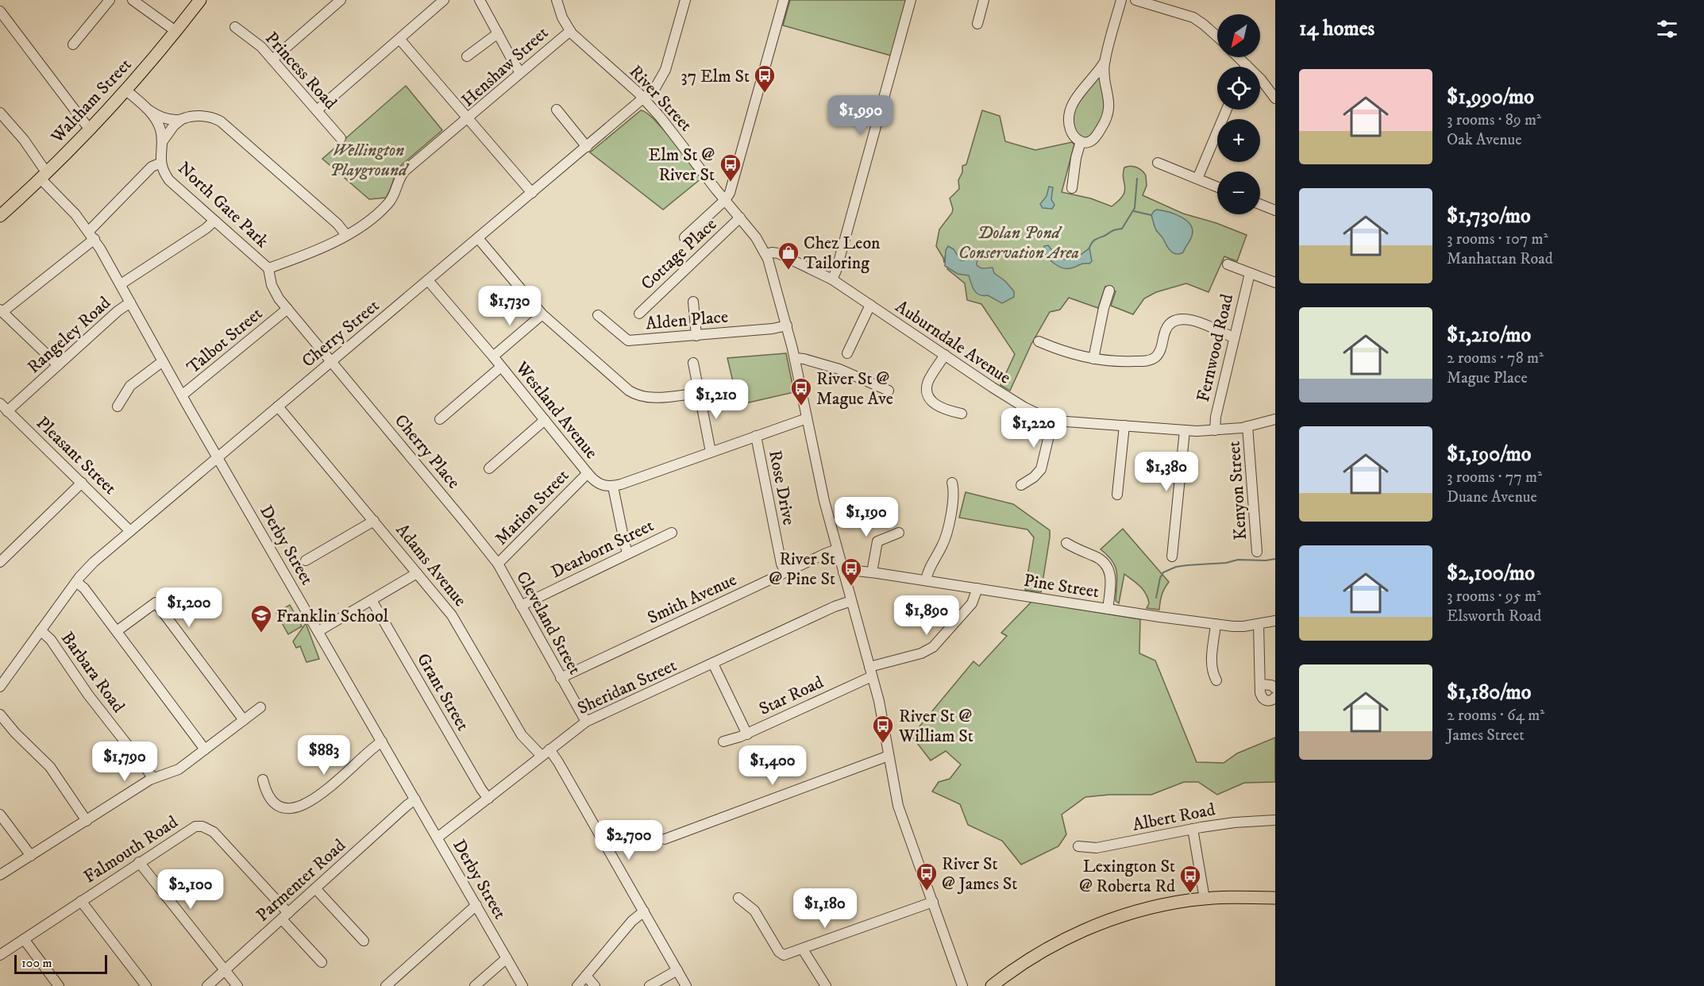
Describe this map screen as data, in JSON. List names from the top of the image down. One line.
{"streets":{"main road":["Waltham Street"],"street":["Henshaw Street","Princess Road","River Street","North Gate Park","Cottage Place","Alden Place","Cherry Street","Rangeley Road","Talbot Street","Auburndale Avenue","Fernwood Road","Westland Avenue","Cherry Place","Pleasant Street","Rose Drive","Kenyon Street","Marion Street","Derby Street","Dearborn Street","Adams Avenue","Pine Street","Smith Avenue","Cleveland Street","Barbara Road","Sheridan Street","Grant Street","Star Road","Albert Road","Falmouth Road","Parmenter Road"]},"crossings":[["Henshaw Street","River Street"],["Henshaw Street","Cherry Street"],["River Street","Cottage Place"],["River Street","Alden Place"],["River Street","Cherry Street"],["River Street","Auburndale Avenue"],["River Street","Pine Street"],["River Street","Smith Avenue"],["River Street","Sheridan Street"],["River Street","Star Road"],["Waltham Street","North Gate Park"],["Waltham Street","Derby Street"],["North Gate Park","Rangeley Road"],["North Gate Park","Cherry Place"],["Cherry Street","Westland Avenue"],["Cherry Street","Cherry Place"],["Cherry Street","Pleasant Street"],["Cherry Street","Derby Street"],["Cherry Street","Adams Avenue"],["Cherry Street","Barbara Road"],["Rangeley Road","Pleasant Street"],["Rangeley Road","Derby Street"],["Talbot Street","Cherry Place"],["Talbot Street","Derby Street"],["Auburndale Avenue","Fernwood Road"],["Auburndale Avenue","Kenyon Street"],["Westland Avenue","Marion Street"],["Cherry Place","Marion Street"],["Cherry Place","Cleveland Street"],["Rose Drive","Smith Avenue"],["Marion Street","Cleveland Street"],["Derby Street","Sheridan Street"],["Derby Street","Parmenter Road"],["Dearborn Street","Cleveland Street"],["Adams Avenue","Sheridan Street"],["Pine Street","Star Road"],["Smith Avenue","Cleveland Street"],["Cleveland Street","Sheridan Street"],["Sheridan Street","Grant Street"],["Falmouth Road","Parmenter Road"]],"parks":["Wellington Playground","Dolan Pond Conservation Area"],"places":{"bus stop":["37 Elm St","Elm St @ River St","River St @ Mague Ave","River St @ Pine St","River St @ William St","River St @ James St","Lexington St @ Roberta Rd"],"shop":["Chez Leon Tailoring"],"school or university":["Franklin School"]},"scale_bar":"100 m","north":"bottom left","page":{"heading":"14 homes","map_buttons":["+","−"],"list":[{"name":"$1,990/mo","note":"3 rooms · 89 m² · Oak Avenue"},{"name":"$1,730/mo","note":"3 rooms · 107 m² · Manhattan Road"},{"name":"$1,210/mo","note":"2 rooms · 78 m² · Mague Place"},{"name":"$1,190/mo","note":"3 rooms · 77 m² · Duane Avenue"},{"name":"$2,100/mo","note":"3 rooms · 95 m² · Elsworth Road"},{"name":"$1,180/mo","note":"2 rooms · 64 m² · James Street"}],"price":["$1,990","$1,730","$1,210","$1,220","$1,380","$1,190","$1,200","$1,890","$883","$1,790","$1,400","$2,700","$2,100","$1,180"],"scale":"100 m"}}
